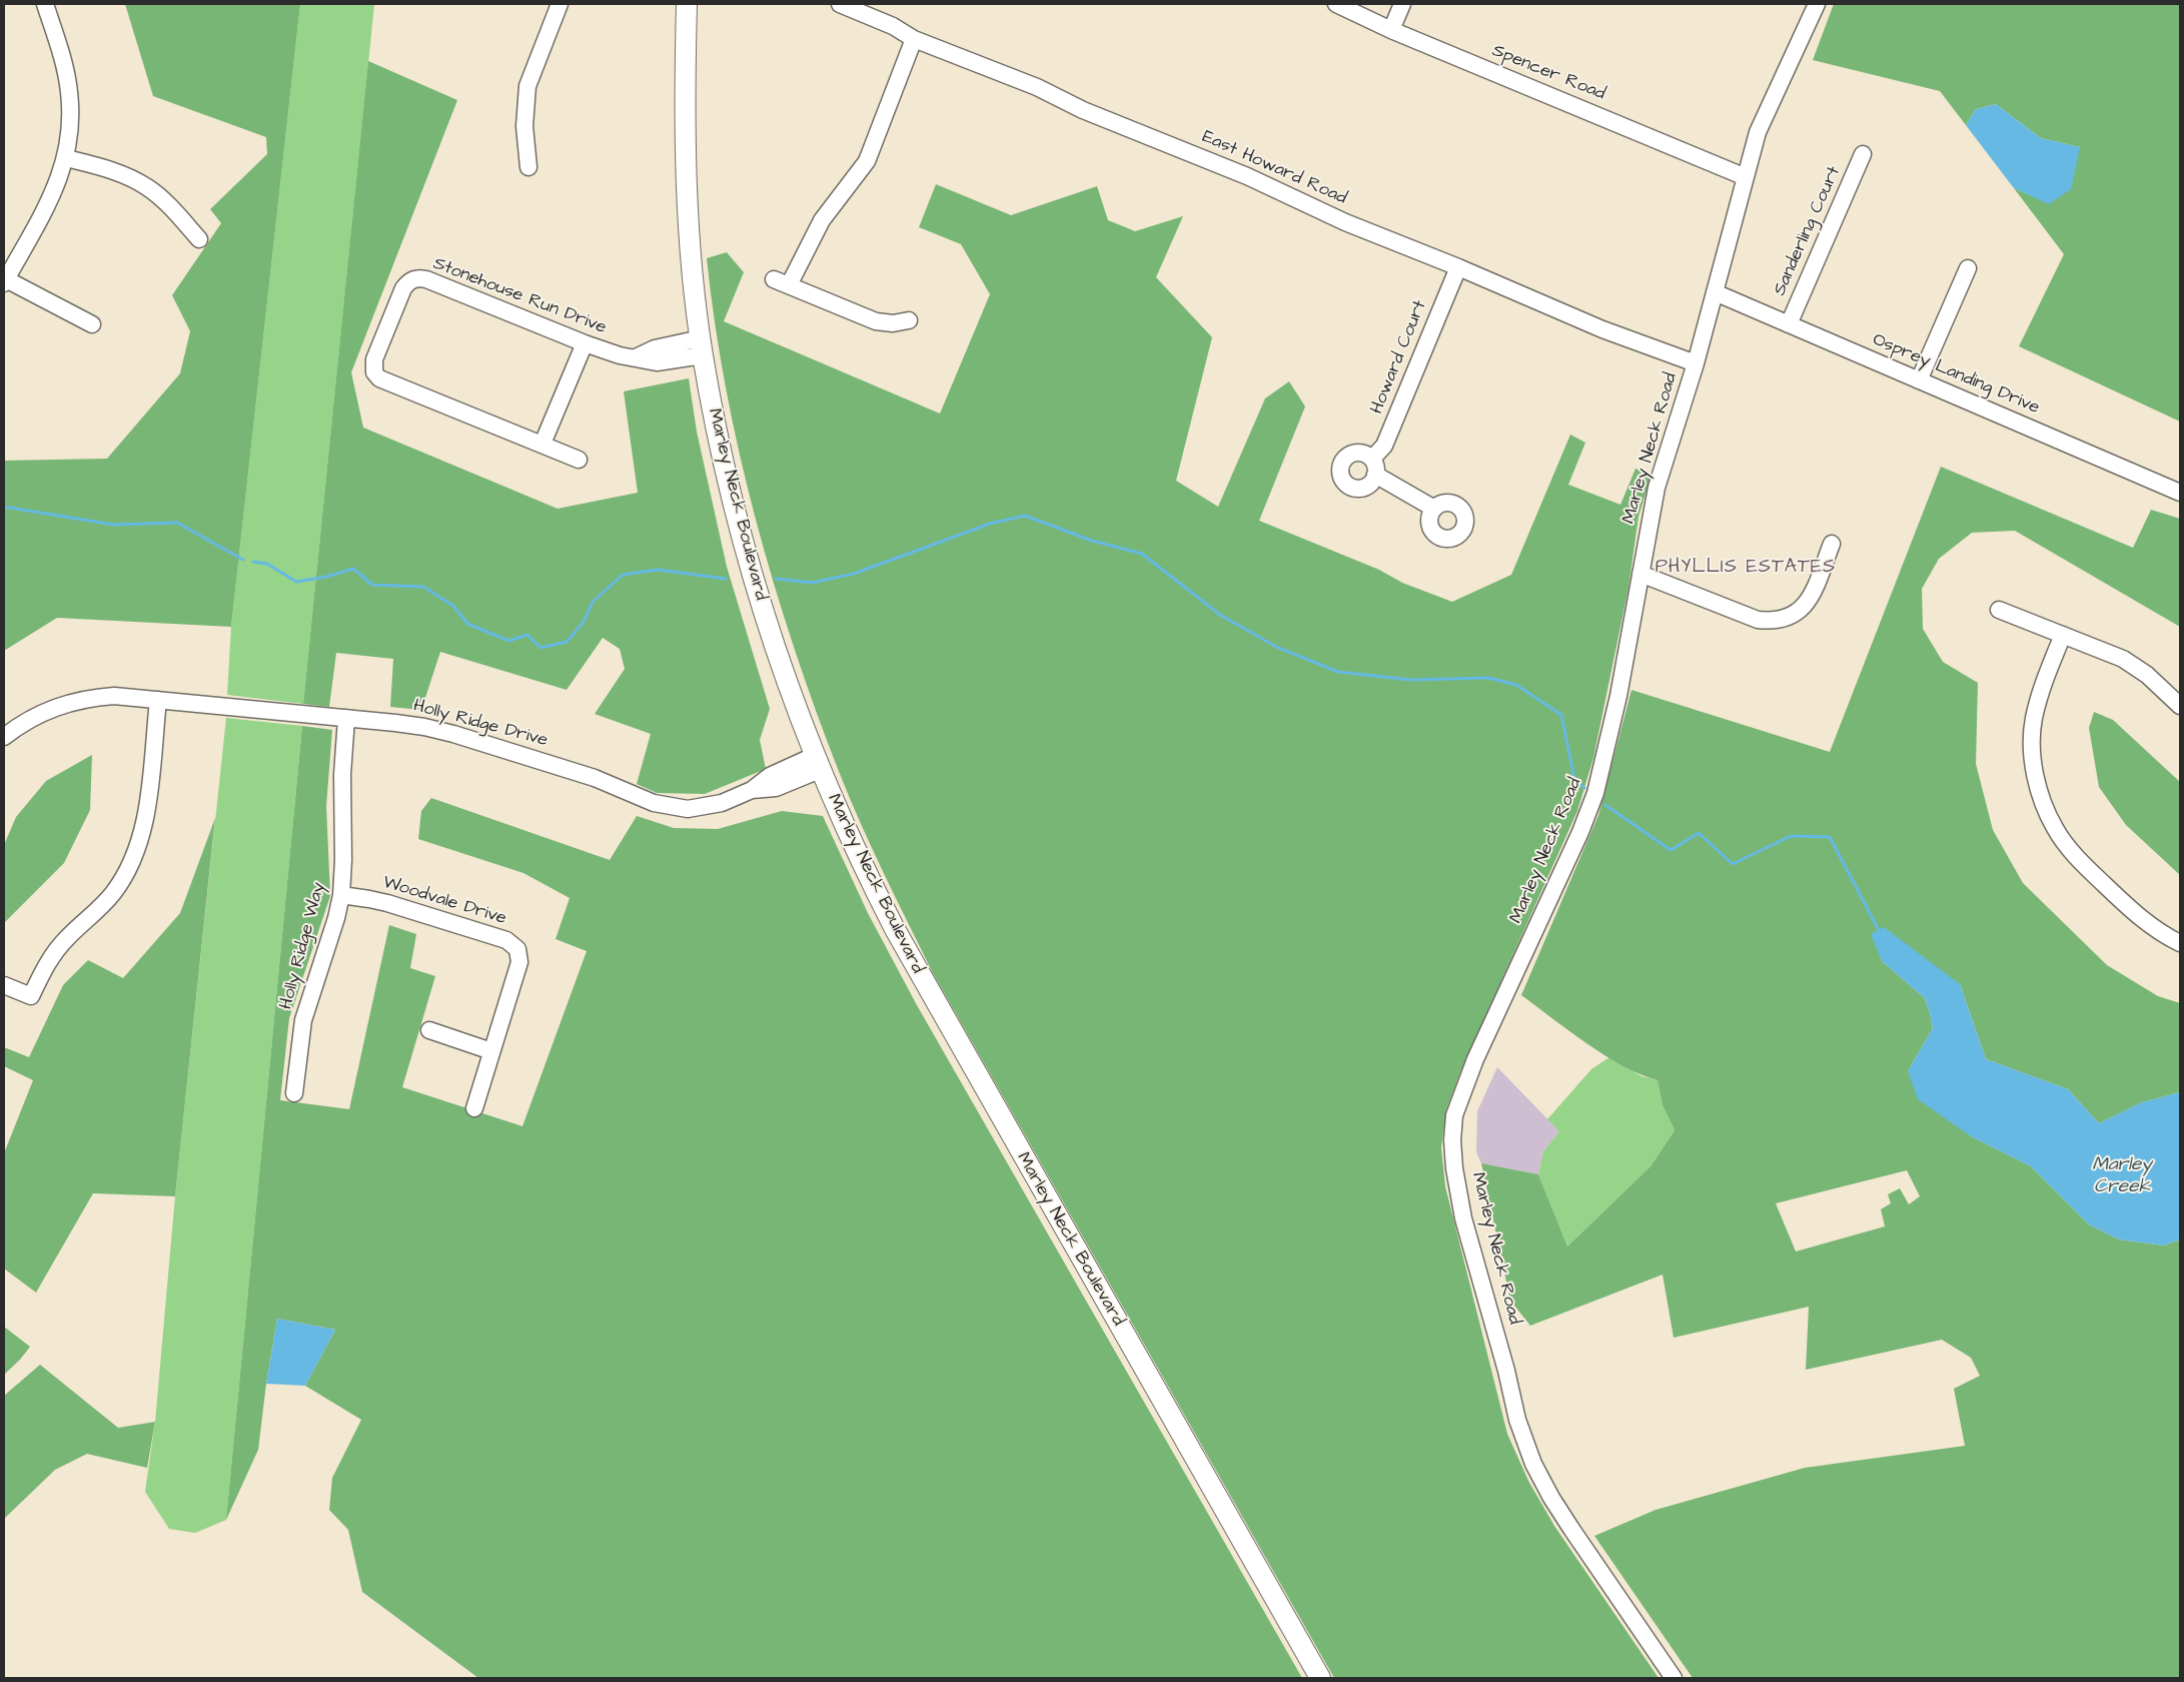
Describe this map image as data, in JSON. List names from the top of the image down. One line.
{"streets":{"main road":["Marley Neck Boulevard"],"street":["Spencer Road","East Howard Road","Sanderling Court","Stonehouse Run Drive","Howard Court","Osprey Landing Drive","Marley Neck Road","Holly Ridge Drive","Woodvale Drive","Holly Ridge Way"]},"crossings":[["Spencer Road","Marley Neck Road"],["East Howard Road","Howard Court"],["East Howard Road","Marley Neck Road"],["Sanderling Court","Osprey Landing Drive"],["Stonehouse Run Drive","Marley Neck Boulevard"],["Osprey Landing Drive","Marley Neck Road"],["Marley Neck Boulevard","Holly Ridge Drive"],["Holly Ridge Drive","Holly Ridge Way"],["Woodvale Drive","Holly Ridge Way"]],"districts":["PHYLLIS ESTATES"],"water":["Marley Creek"]}
